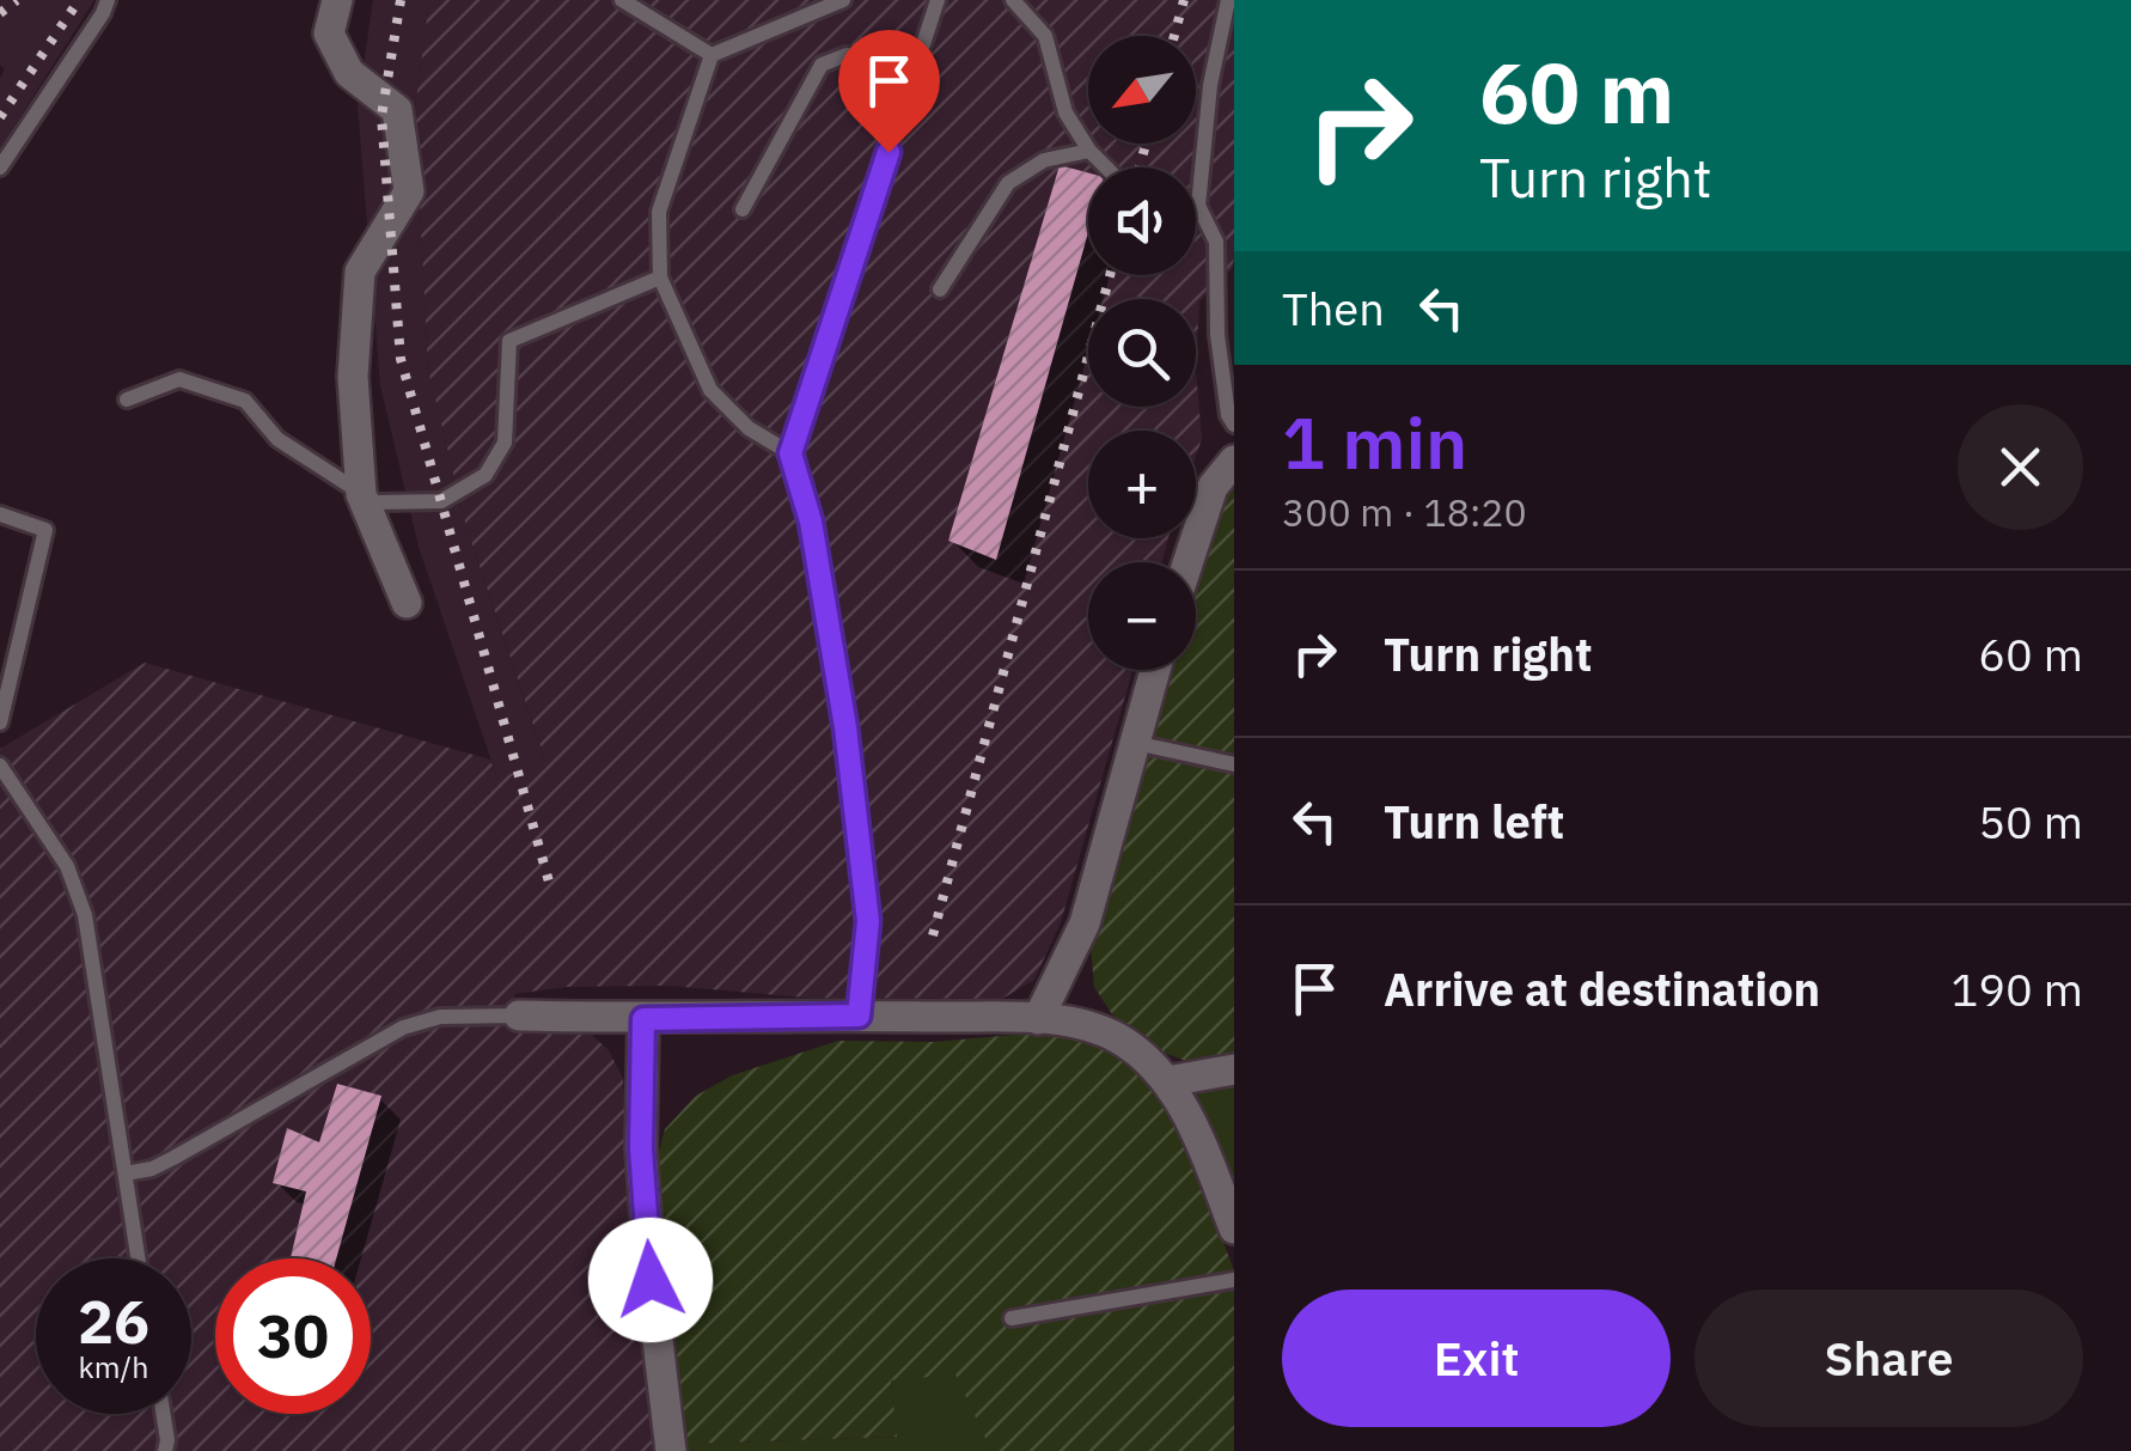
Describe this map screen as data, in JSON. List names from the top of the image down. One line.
{"north":"bottom left","page":{"turn":["60 m","Turn right"],"map_buttons":["+","−"],"then":"Then","heading":["1 min","300 m · 18:20"],"list":[{"name":"Turn right","value":"60 m"},{"name":"Turn left","value":"50 m"},{"name":"Arrive at destination","value":"190 m"}],"speed":"26 km/h","limit":"30","buttons":["Exit","Share"]}}
